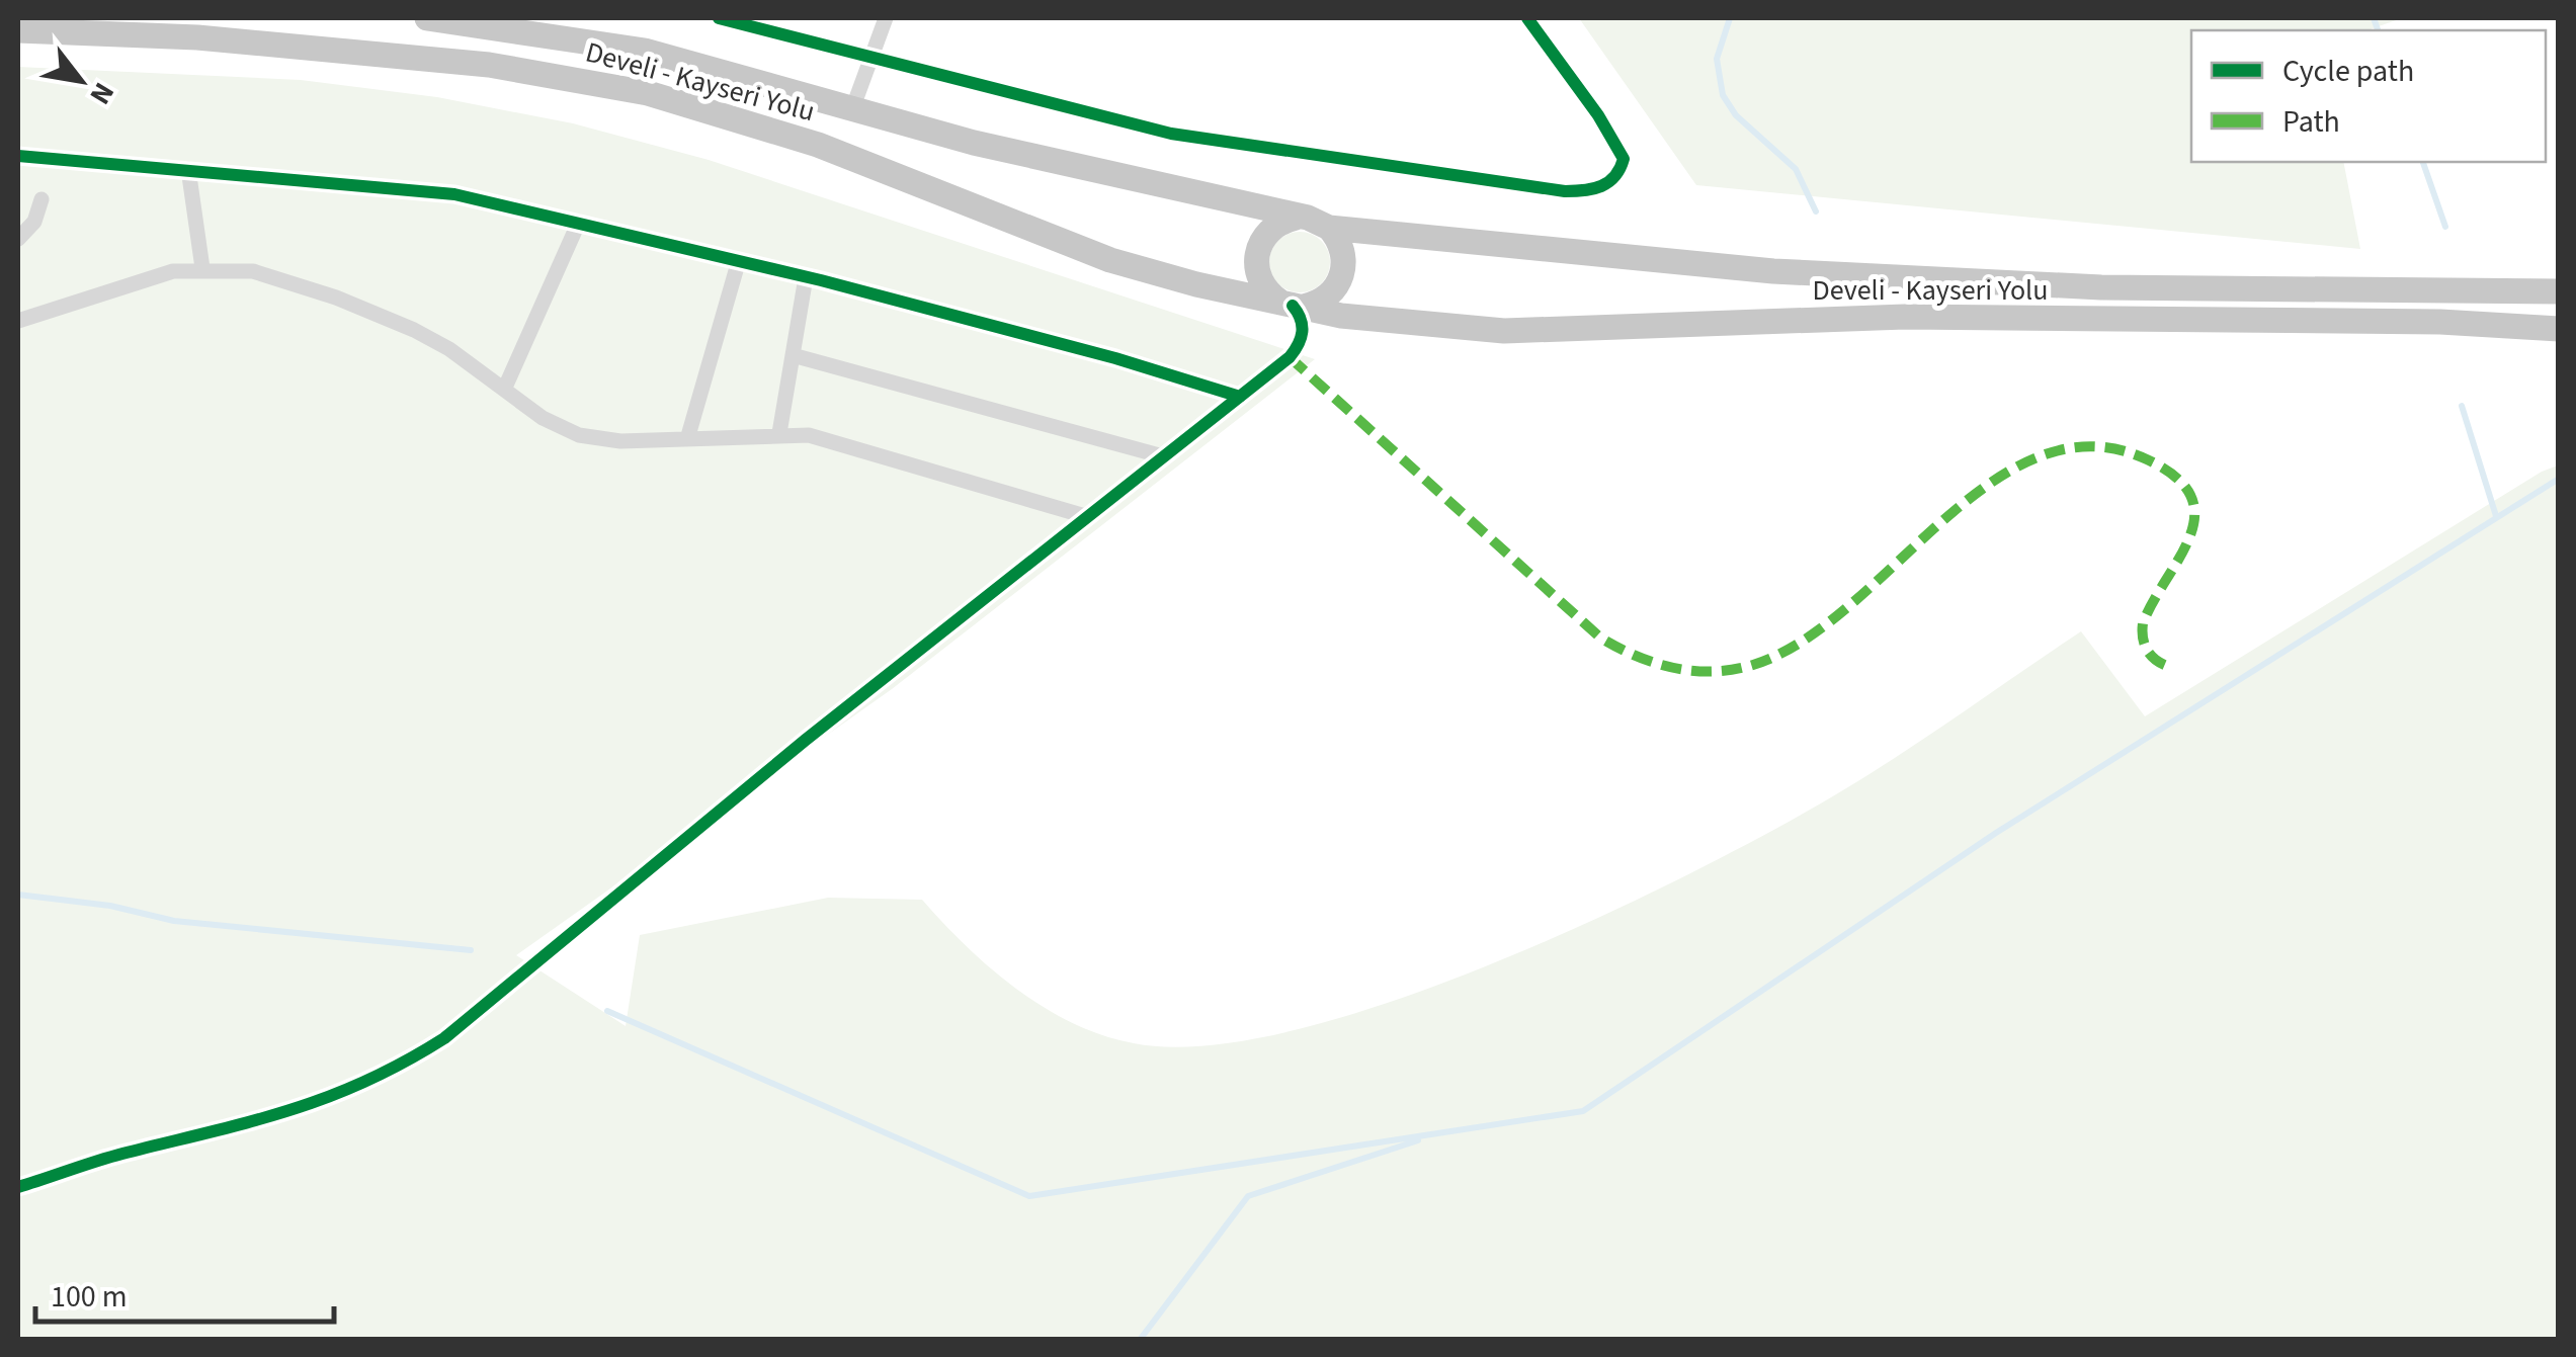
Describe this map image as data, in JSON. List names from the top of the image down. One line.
{"streets":{"highway":["Develi - Kayseri Yolu"]},"legend":["Cycle path","Path"],"scale_bar":"100 m","north":"bottom right"}
